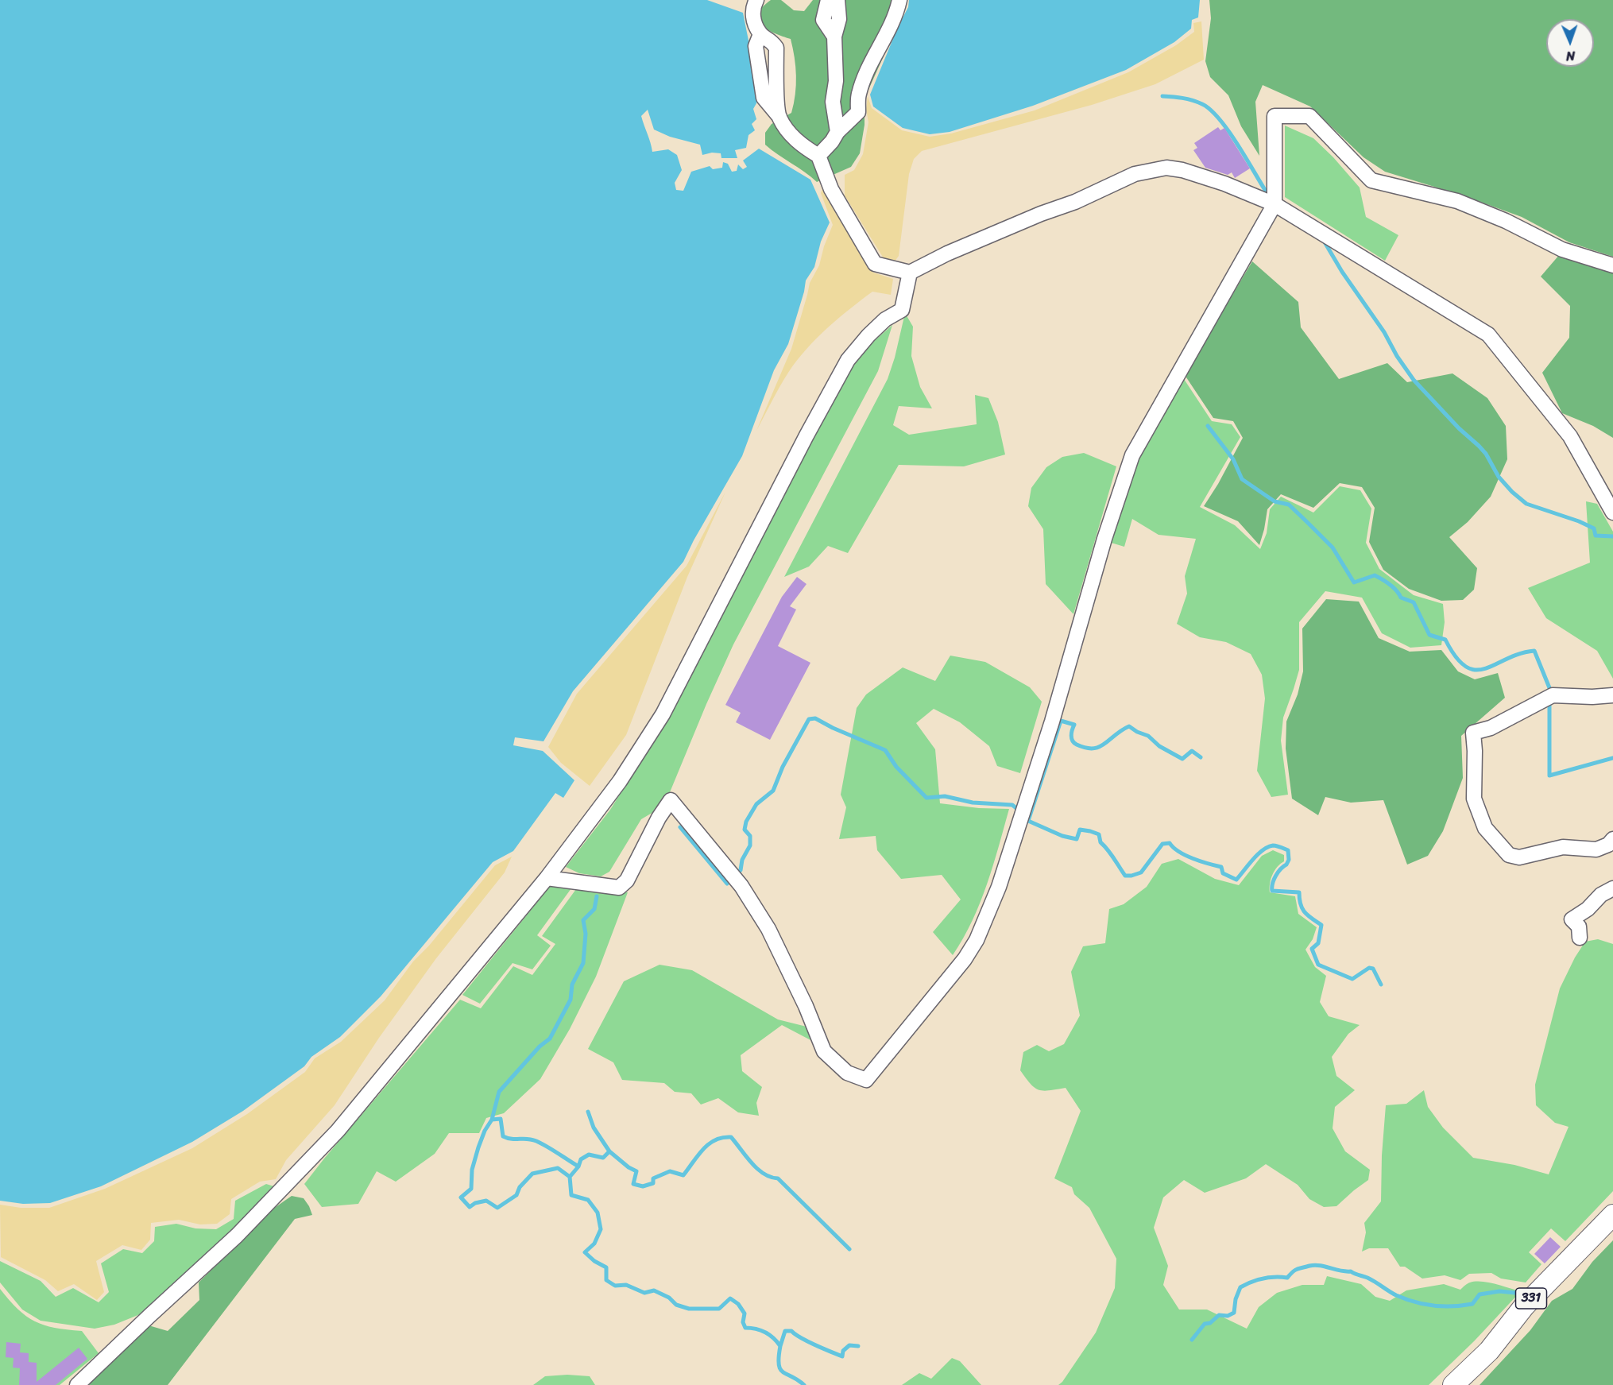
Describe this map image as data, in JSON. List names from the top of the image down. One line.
{"streets":{"highway":["331"]},"north":"bottom"}
